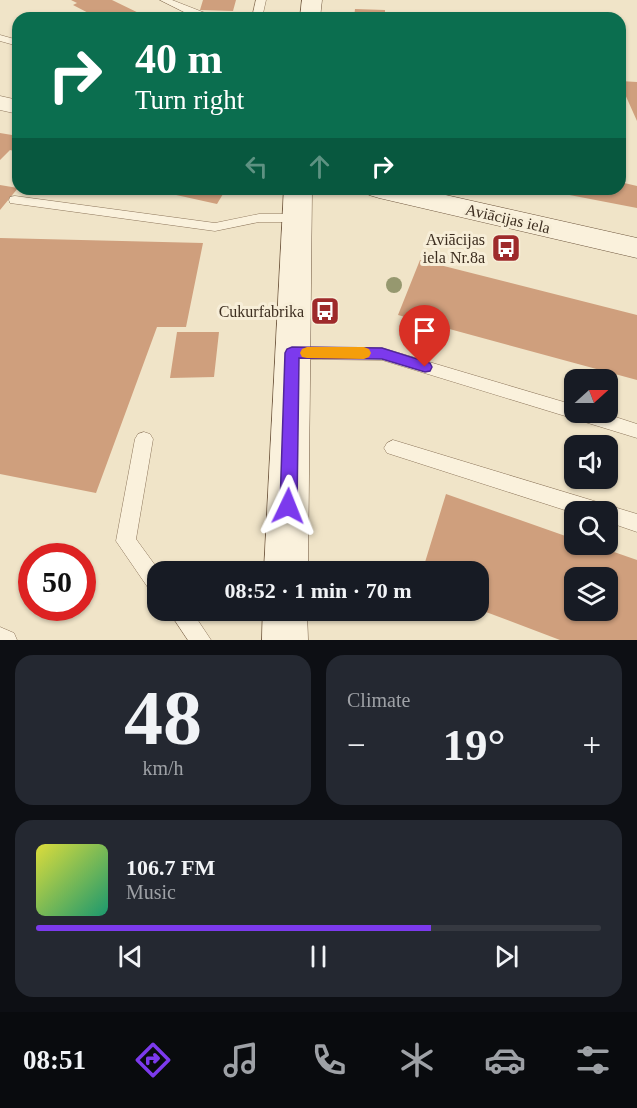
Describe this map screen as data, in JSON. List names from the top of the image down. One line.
{"streets":{"main road":["Aviācijas iela"]},"places":{"bus stop":["Aviācijas iela Nr.8a","Cukurfabrika"]},"north":"right","page":{"turn":["40 m","Turn right"],"limit":"50","trip":"08:52 · 1 min · 70 m","tile":[["48","km/h"],"Climate"],"heat":["−","19°","+"],"song":["106.7 FM","Music"],"tabs":"08:51"}}
